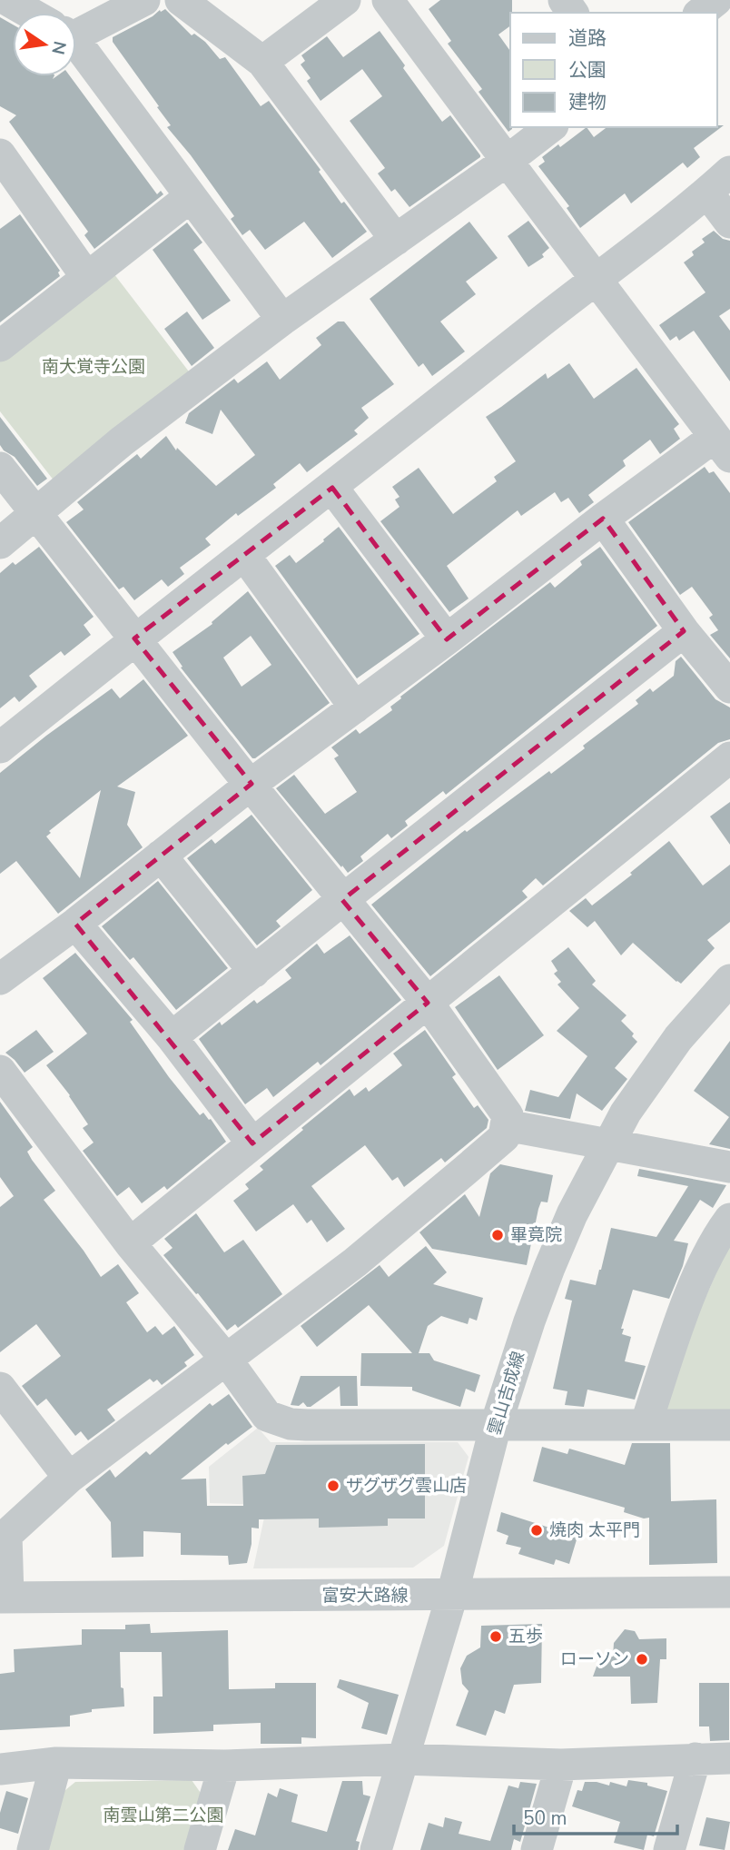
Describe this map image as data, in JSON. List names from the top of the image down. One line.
{"streets":{"street":["雲山吉成線","富安大路線"]},"crossings":[["雲山吉成線","富安大路線"]],"parks":["南大覚寺公園","南雲山第二公園"],"places":["畢竟院","ザグザグ雲山店","焼肉 太平門","五歩","ローソン"],"legend":["道路","公園","建物"],"scale_bar":"50 m","north":"right"}
